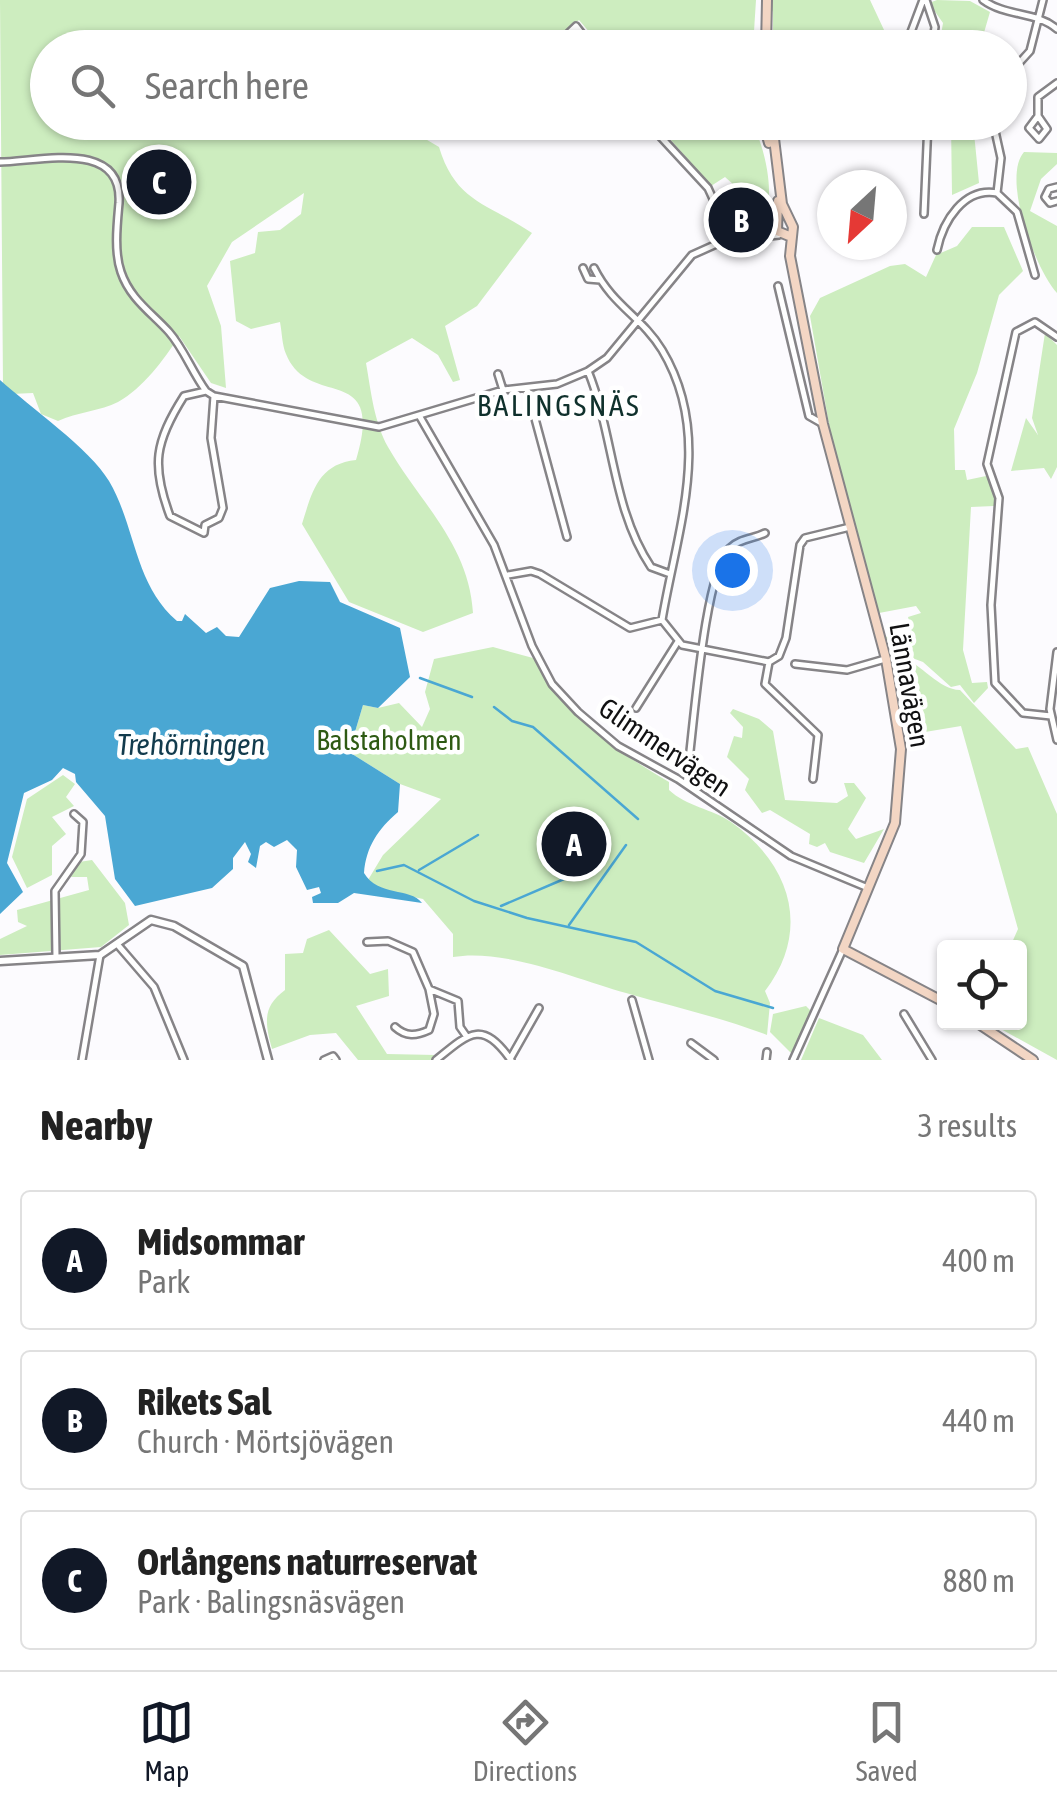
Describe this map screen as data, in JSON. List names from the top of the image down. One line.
{"streets":{"main road":["Lännavägen"],"street":["Glimmervägen"]},"crossings":[["Lännavägen","Glimmervägen"]],"districts":["BALINGSNÄS"],"water":["Trehörningen"],"parks":["Balstaholmen"],"north":"bottom left","page":{"search":"Search here","pins":["C","B","A"],"heading":["Nearby","3 results"],"list":[{"mark":"A","name":"Midsommar","note":"Park","value":"400 m"},{"mark":"B","name":"Rikets Sal","note":"Church · Mörtsjövägen","value":"440 m"},{"mark":"C","name":"Orlångens naturreservat","note":"Park · Balingsnäsvägen","value":"880 m"}],"nav":["Map","Directions","Saved"]}}
